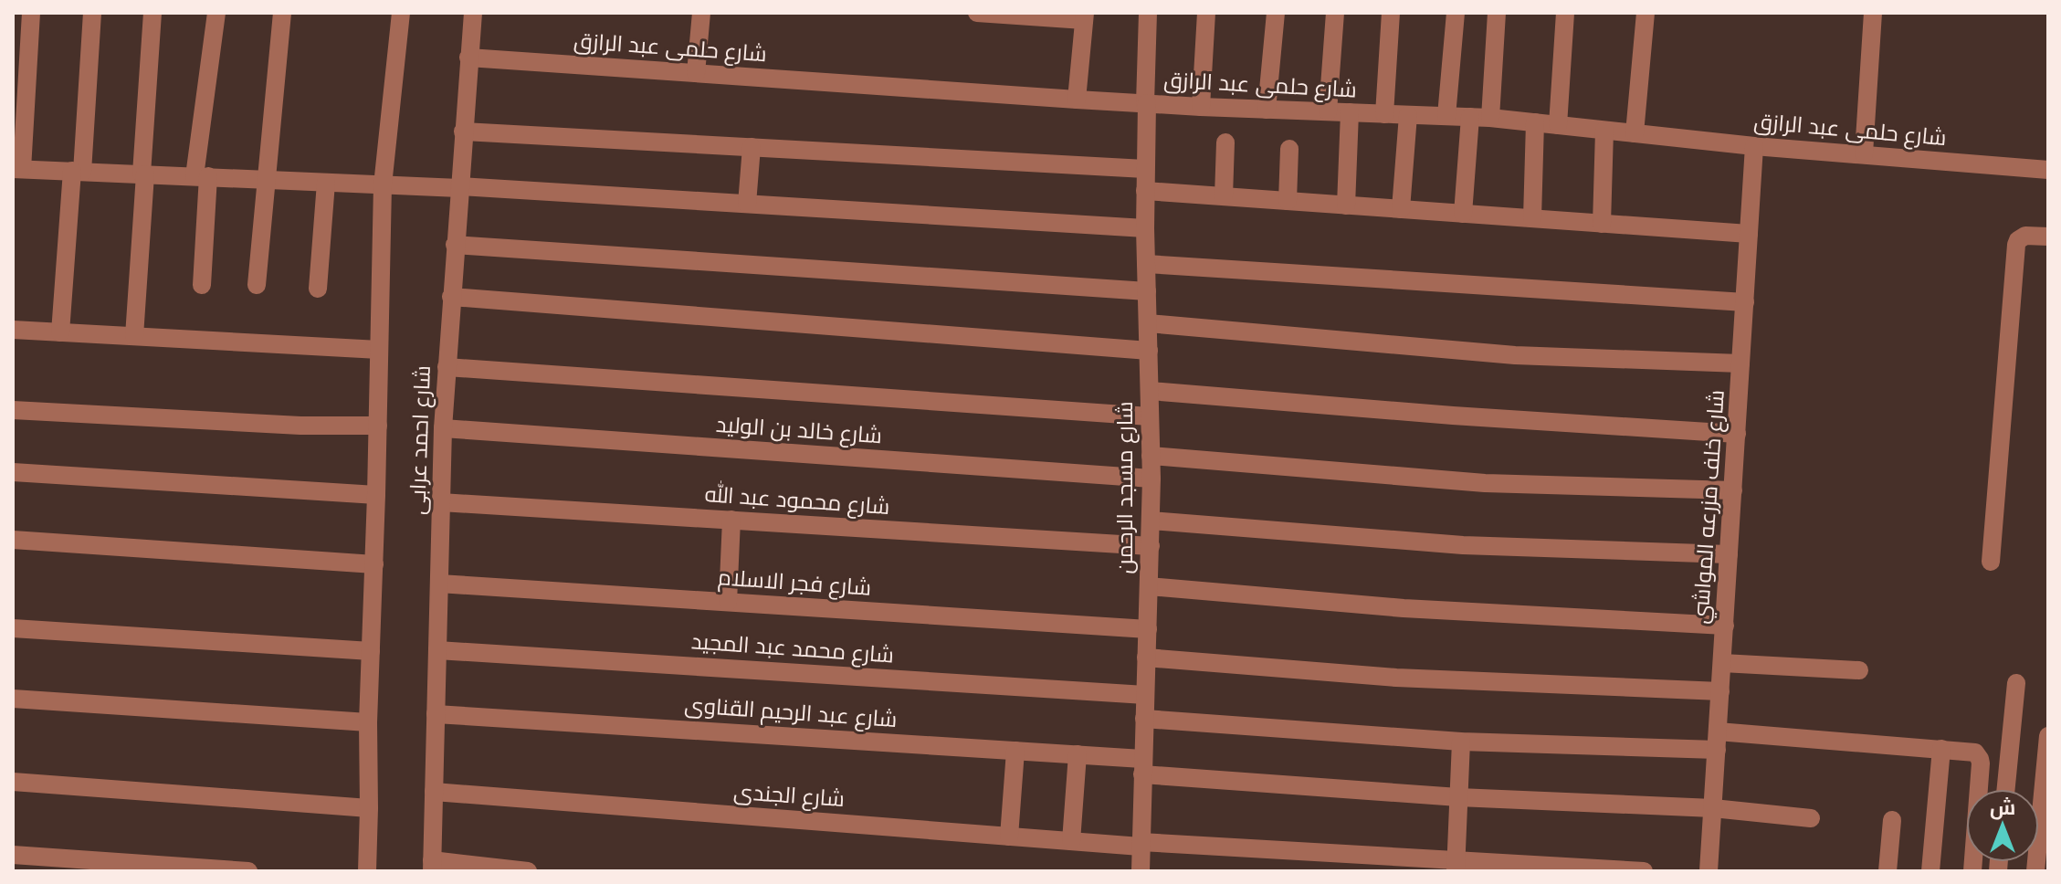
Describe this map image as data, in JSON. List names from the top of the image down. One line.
{"streets":{"street":["شارع حلمى عبد الرازق","شارع خالد بن الوليد","شارع احمد عرابى","شارع مسجد الرحمن","شارع محمود عبد الله","شارع خلف مزرعه المواشي","شارع فجر الاسلام","شارع محمد عبد المجيد","شارع عبد الرحيم القناوى","شارع الجندى"]},"crossings":[["شارع حلمى عبد الرازق","شارع احمد عرابى"],["شارع حلمى عبد الرازق","شارع مسجد الرحمن"],["شارع حلمى عبد الرازق","شارع خلف مزرعه المواشي"],["شارع خالد بن الوليد","شارع احمد عرابى"],["شارع خالد بن الوليد","شارع مسجد الرحمن"],["شارع احمد عرابى","شارع محمود عبد الله"],["شارع احمد عرابى","شارع فجر الاسلام"],["شارع احمد عرابى","شارع محمد عبد المجيد"],["شارع احمد عرابى","شارع عبد الرحيم القناوى"],["شارع احمد عرابى","شارع الجندى"],["شارع مسجد الرحمن","شارع محمود عبد الله"],["شارع مسجد الرحمن","شارع فجر الاسلام"],["شارع مسجد الرحمن","شارع محمد عبد المجيد"],["شارع مسجد الرحمن","شارع عبد الرحيم القناوى"],["شارع مسجد الرحمن","شارع الجندى"],["شارع خلف مزرعه المواشي","شارع عبد الرحيم القناوى"]],"north":"top"}
